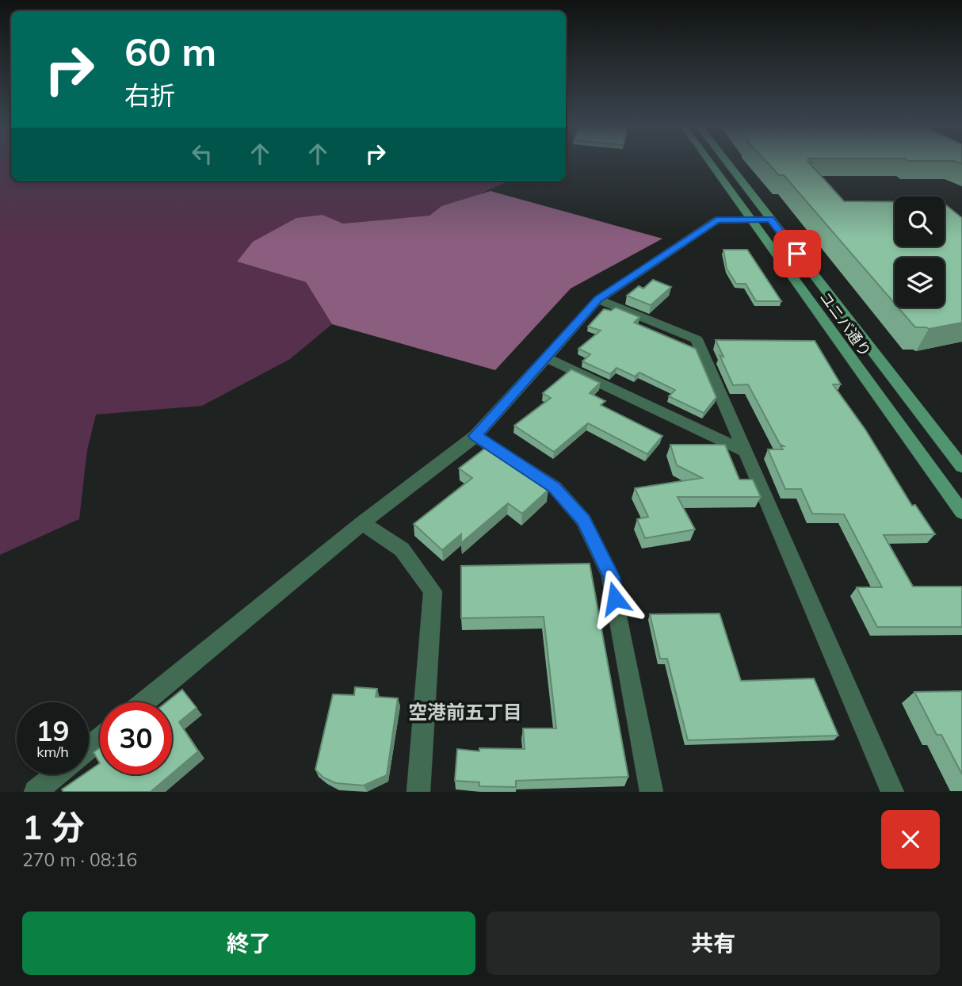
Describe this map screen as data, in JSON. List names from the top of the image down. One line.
{"streets":{"street":["ユニバ通り"]},"districts":["空港前五丁目"],"page":{"turn":["60 m","右折"],"speed":"19 km/h","limit":"30","heading":["1 分","270 m · 08:16"],"buttons":["終了","共有"]}}
